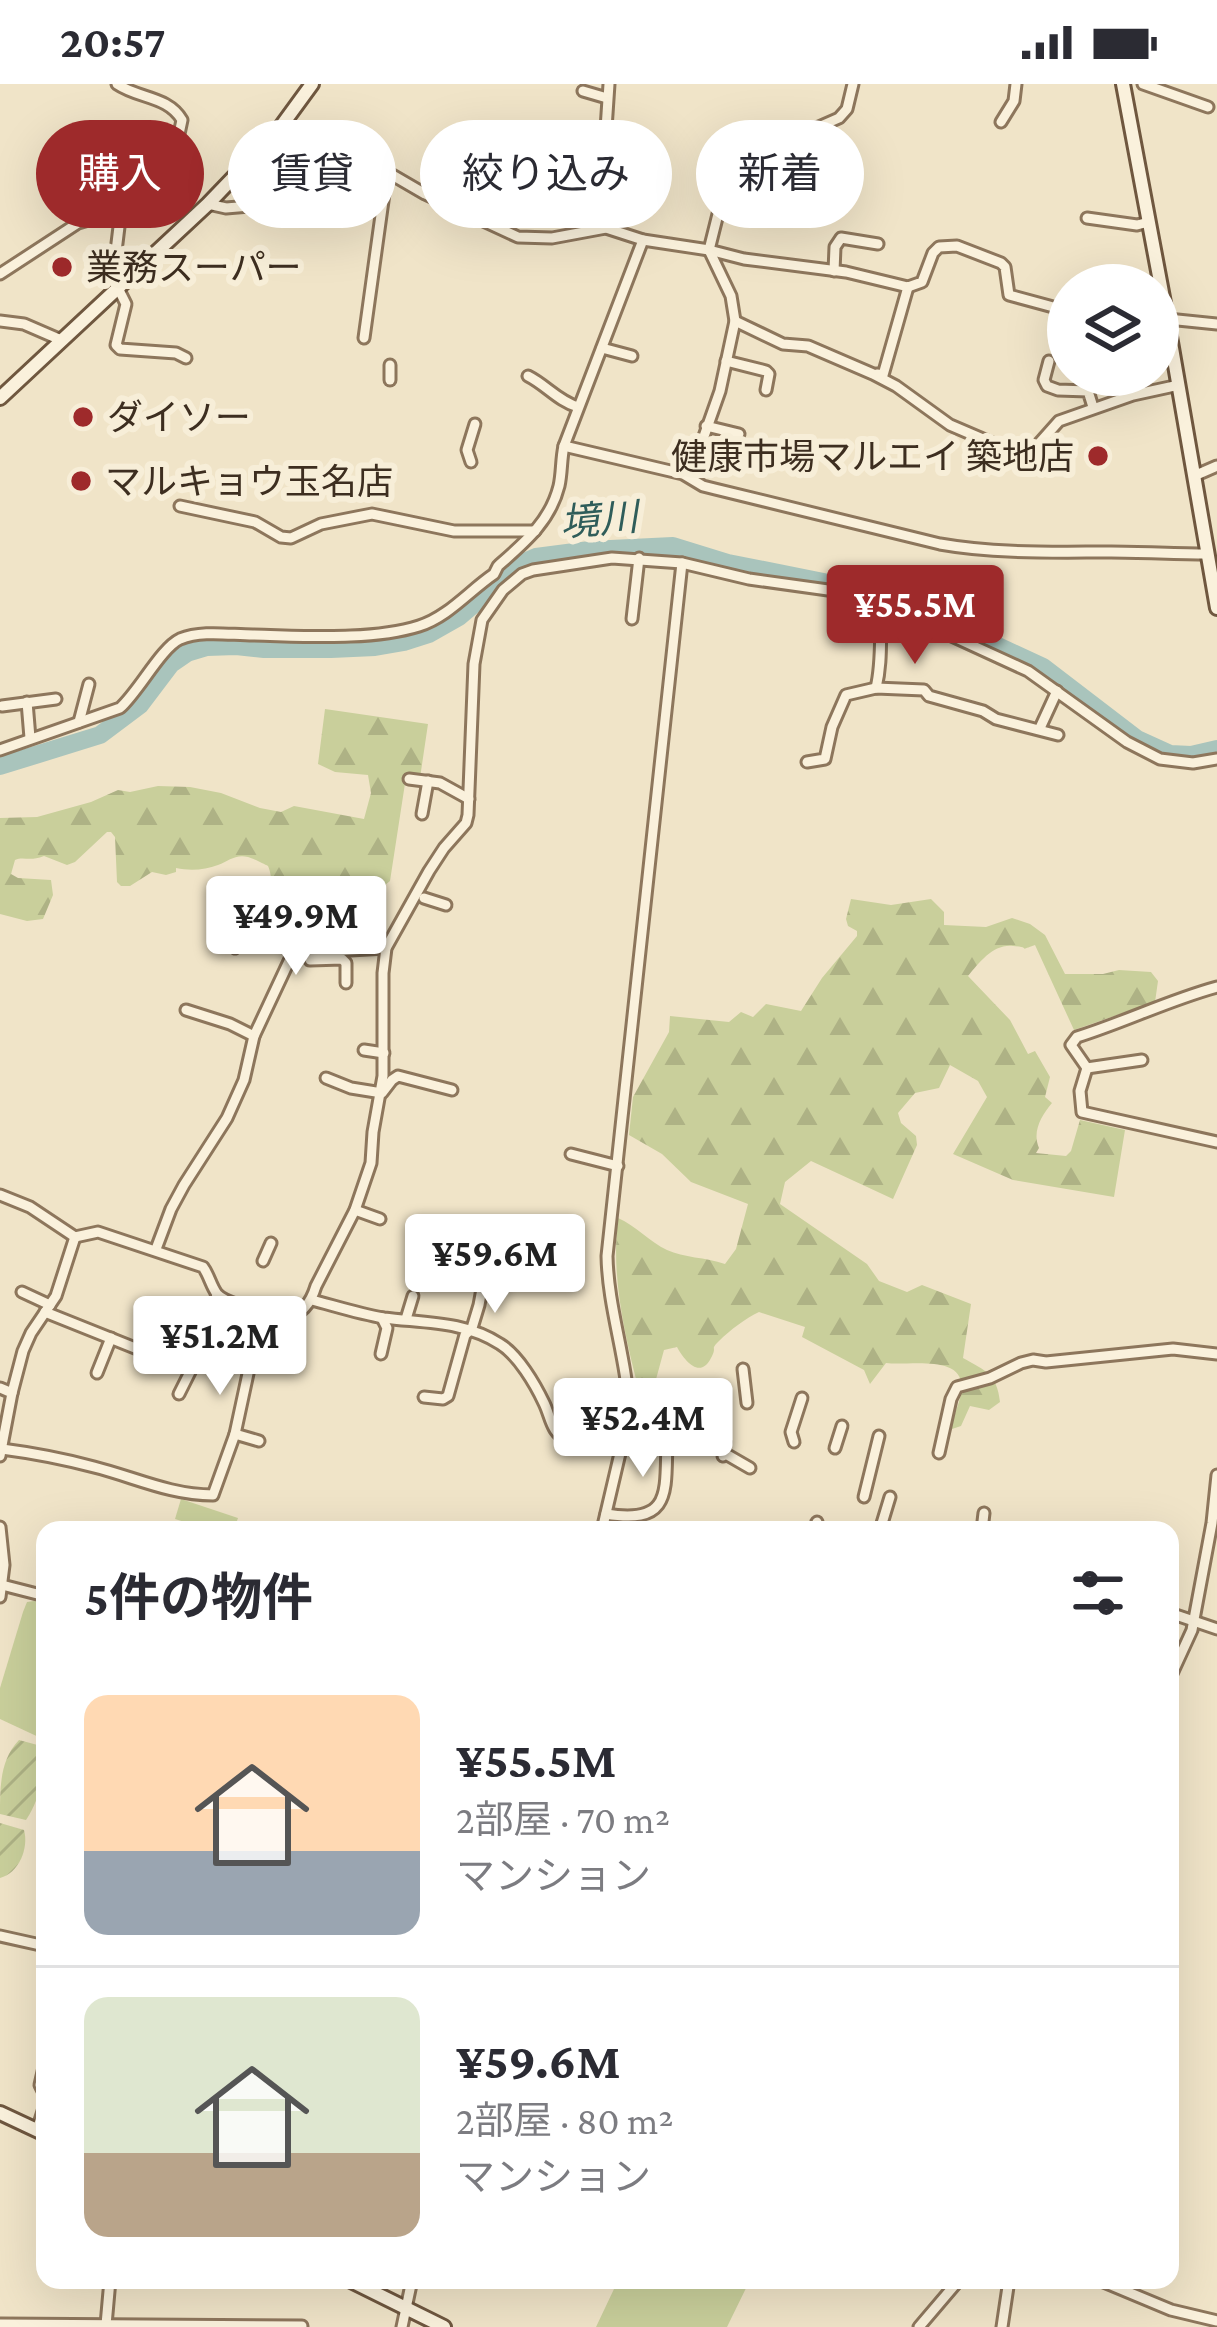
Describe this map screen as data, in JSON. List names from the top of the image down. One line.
{"water":["境川"],"places":["業務スーパー","ダイソー","健康市場マルエイ 築地店","マルキョウ玉名店"],"page":{"status":"20:57","chip":["購入","賃貸","絞り込み","新着"],"price":["¥55.5M","¥49.9M","¥59.6M","¥51.2M","¥52.4M"],"heading":"5件の物件","list":[{"name":"¥55.5M","note":"2部屋 · 70 m² · マンション"},{"name":"¥59.6M","note":"2部屋 · 80 m² · マンション"}]}}
